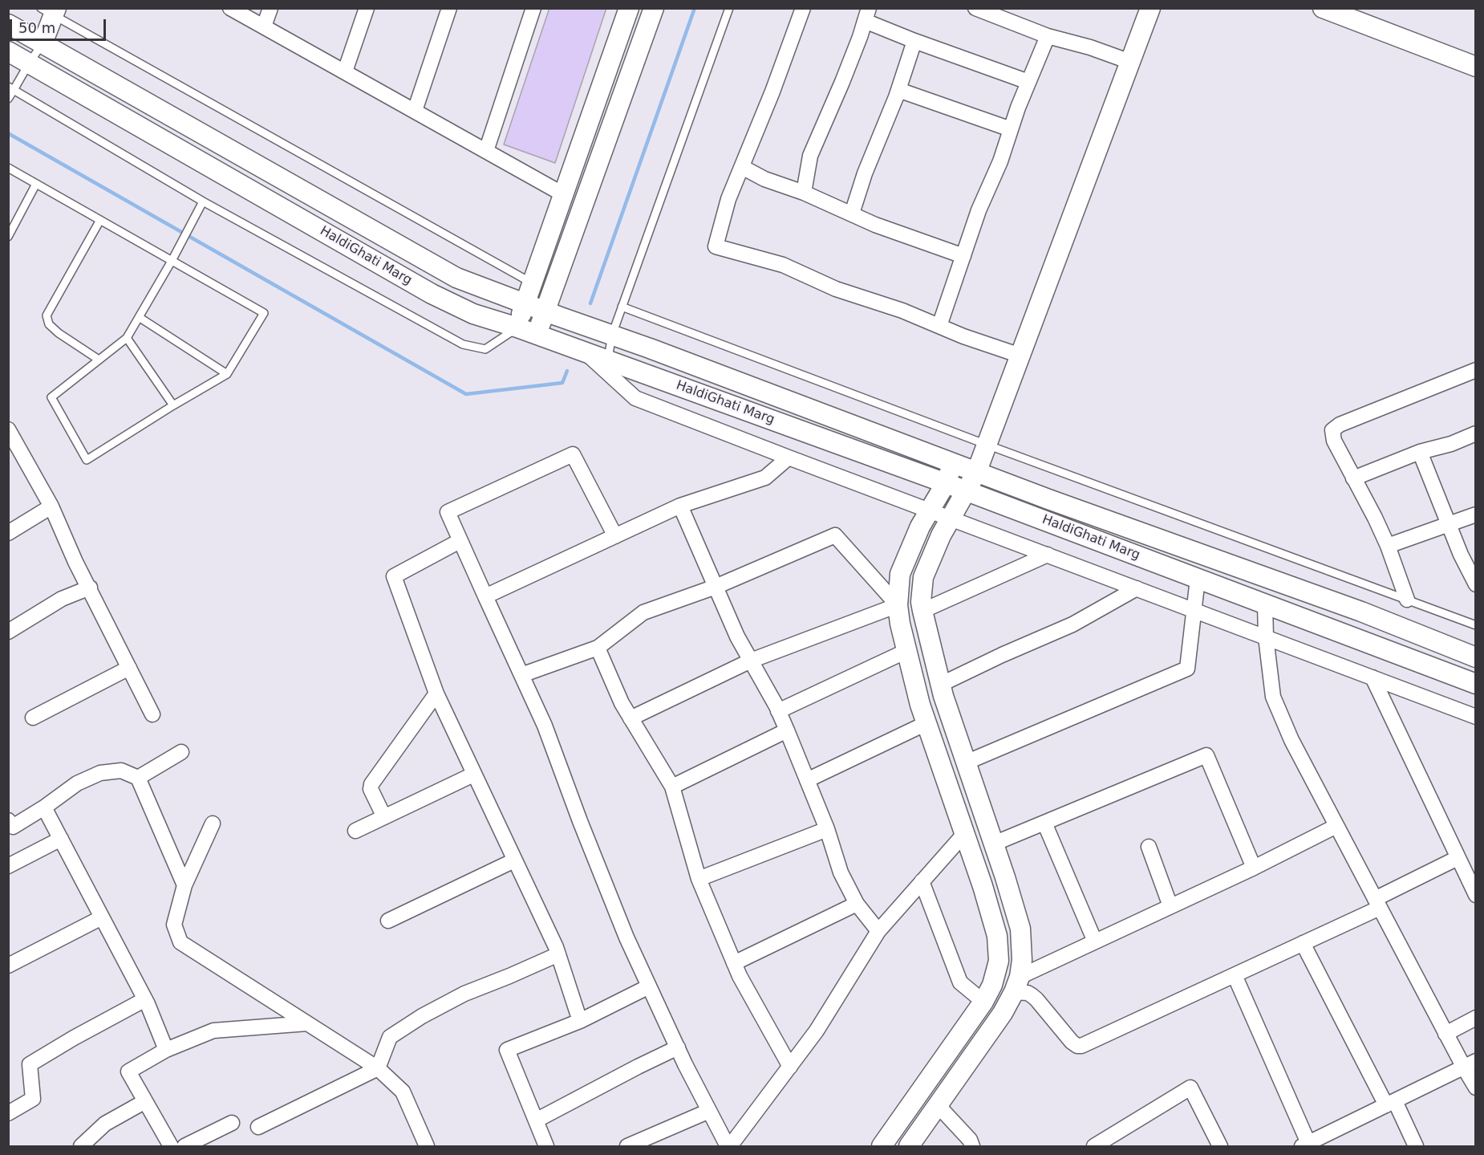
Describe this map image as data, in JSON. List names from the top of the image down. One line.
{"streets":{"street":["HaldiGhati Marg"]},"scale_bar":"50 m"}
